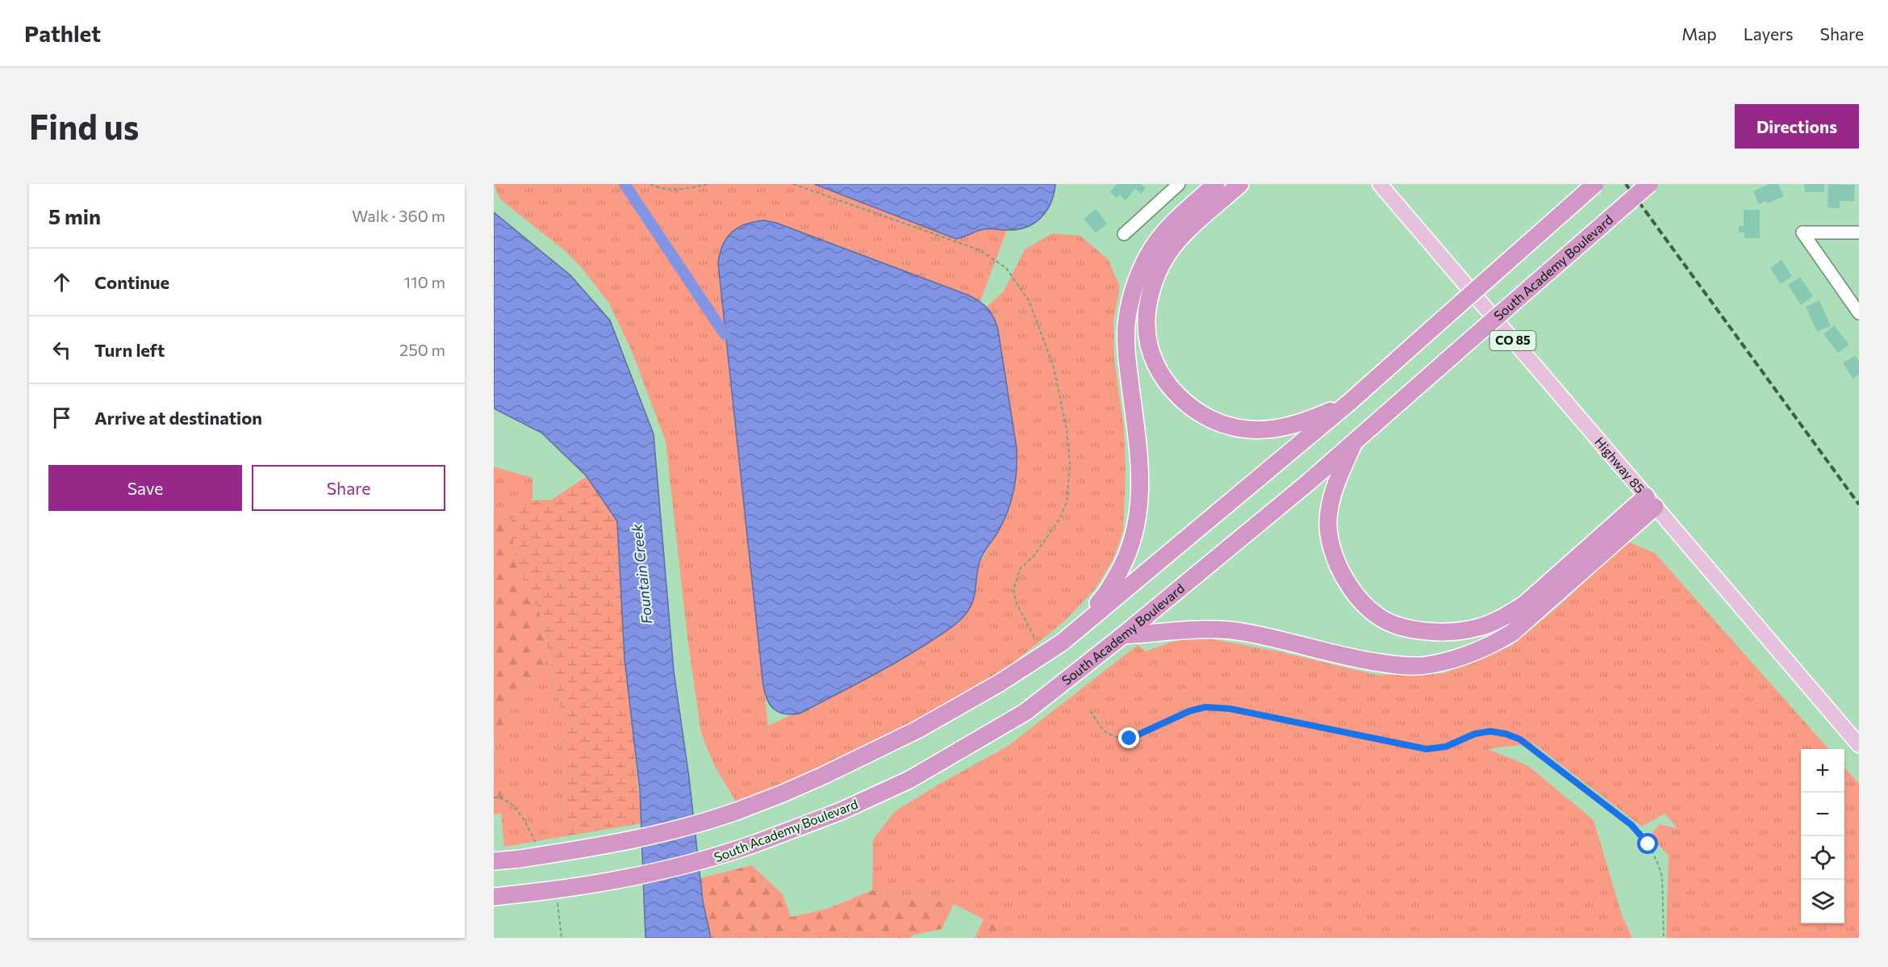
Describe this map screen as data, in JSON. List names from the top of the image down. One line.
{"streets":{"highway":["South Academy Boulevard"],"main road":["CO 85","Highway 85"]},"water":["Fountain Creek"],"page":{"header":"Pathlet","nav":["Map","Layers","Share"],"buttons":["Directions",["Save","Share"]],"title":"Find us","heading":["5 min","Walk · 360 m"],"list":[["Continue","110 m"],["Turn left","250 m"],"Arrive at destination"],"map_buttons":["+","−"]}}
